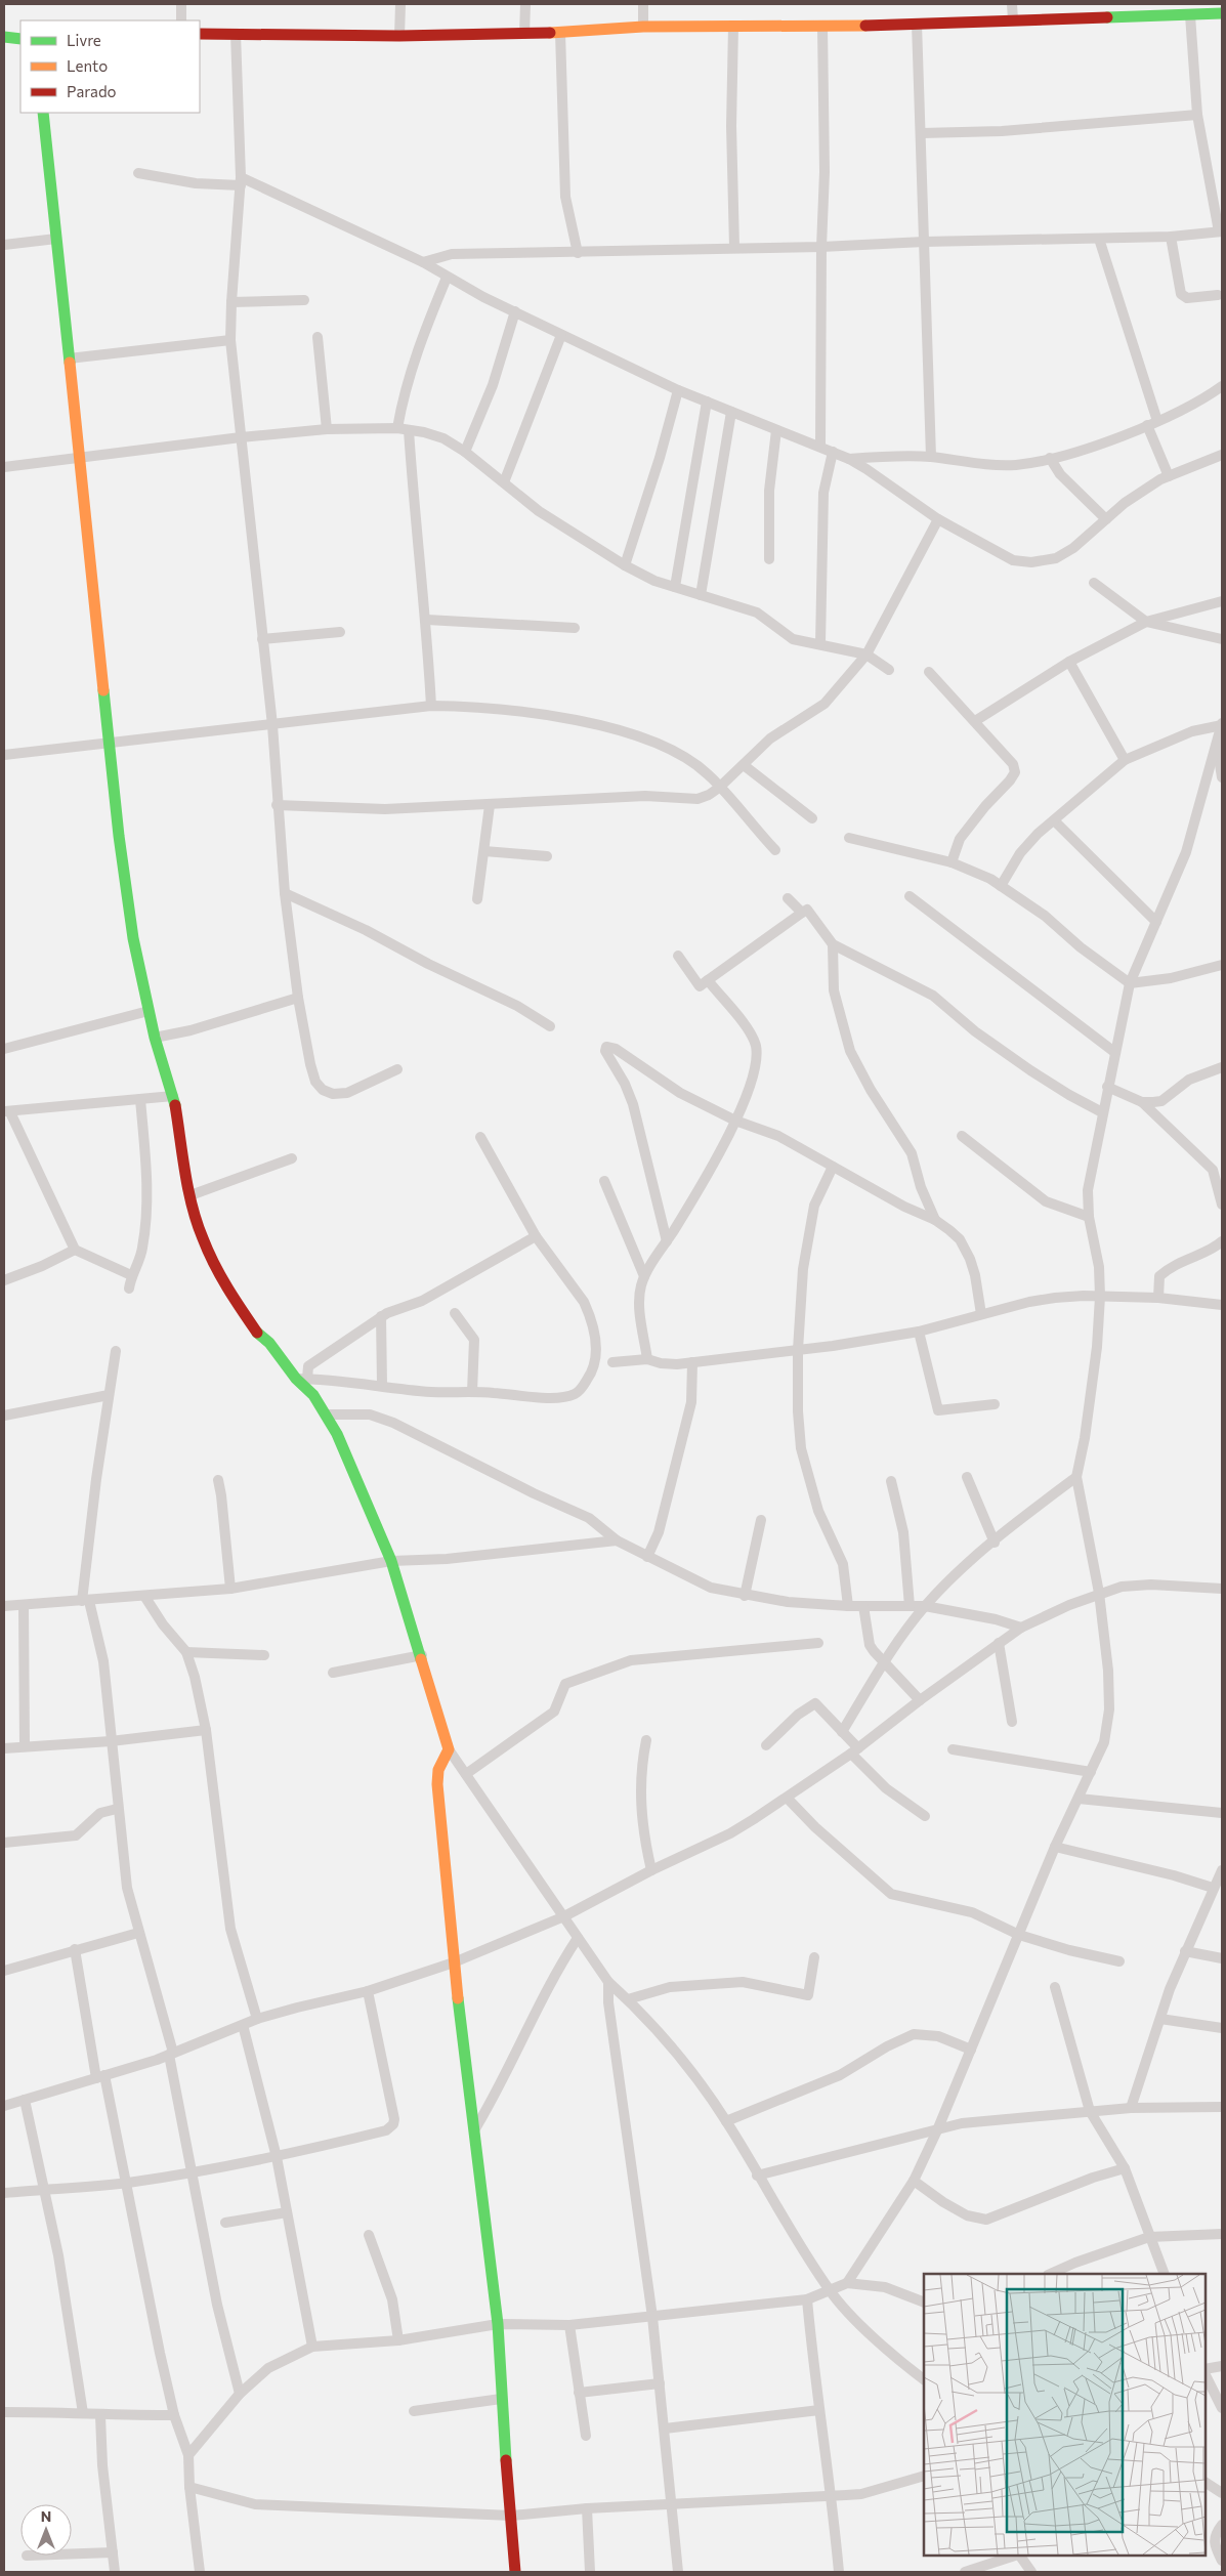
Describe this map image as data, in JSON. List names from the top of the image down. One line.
{"legend":["Livre","Lento","Parado"],"north":"top"}
